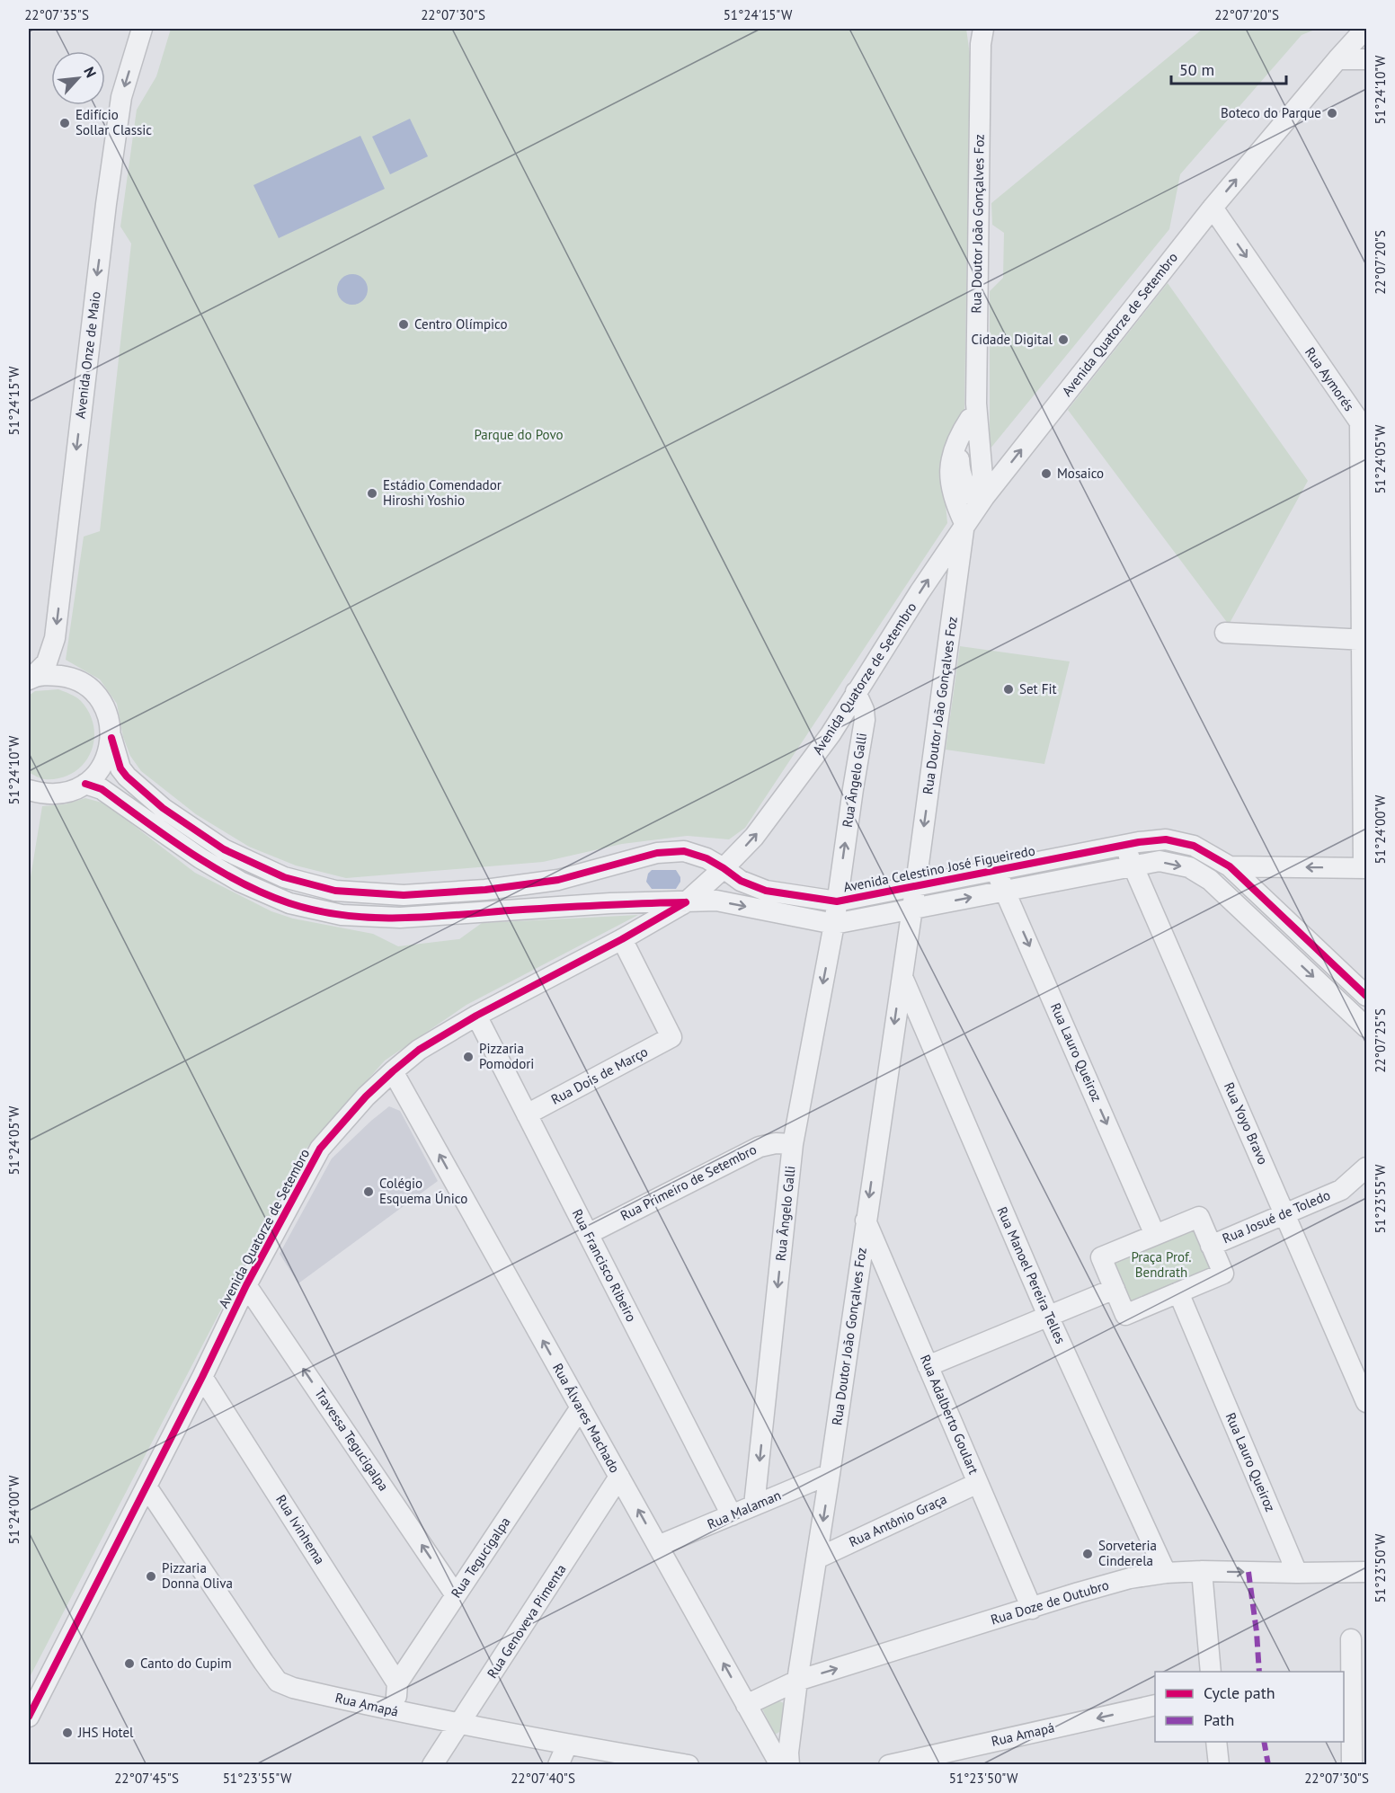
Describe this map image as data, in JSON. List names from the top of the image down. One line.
{"streets":{"street":["Rua Doutor João Gonçalves Foz","Avenida Quatorze de Setembro","Avenida Onze de Maio","Rua Aymorés","Rua Ângelo Galli","Avenida Celestino José Figueiredo","Rua Lauro Queiroz","Rua Dois de Março","Rua Yoyo Bravo","Rua Primeiro de Setembro","Rua Josué de Toledo","Rua Francisco Ribeiro","Rua Manoel Pereira Telles","Rua Adalberto Goulart","Rua Álvares Machado","Travessa Tegucigalpa","Rua Malaman","Rua Antônio Graça","Rua Ivinhema","Rua Tegucigalpa","Rua Doze de Outubro","Rua Genoveva Pimenta","Rua Amapá"]},"crossings":[["Rua Doutor João Gonçalves Foz","Avenida Quatorze de Setembro"],["Rua Doutor João Gonçalves Foz","Avenida Celestino José Figueiredo"],["Rua Doutor João Gonçalves Foz","Rua Manoel Pereira Telles"],["Rua Doutor João Gonçalves Foz","Rua Adalberto Goulart"],["Rua Doutor João Gonçalves Foz","Rua Malaman"],["Rua Doutor João Gonçalves Foz","Rua Antônio Graça"],["Rua Doutor João Gonçalves Foz","Rua Doze de Outubro"],["Avenida Quatorze de Setembro","Rua Aymorés"],["Avenida Quatorze de Setembro","Rua Ângelo Galli"],["Avenida Quatorze de Setembro","Avenida Celestino José Figueiredo"],["Avenida Quatorze de Setembro","Rua Dois de Março"],["Avenida Quatorze de Setembro","Rua Francisco Ribeiro"],["Avenida Quatorze de Setembro","Rua Álvares Machado"],["Avenida Quatorze de Setembro","Travessa Tegucigalpa"],["Avenida Quatorze de Setembro","Rua Ivinhema"],["Avenida Quatorze de Setembro","Rua Amapá"],["Avenida Onze de Maio","Avenida Celestino José Figueiredo"],["Rua Ângelo Galli","Avenida Celestino José Figueiredo"],["Rua Ângelo Galli","Rua Primeiro de Setembro"],["Rua Ângelo Galli","Rua Malaman"],["Avenida Celestino José Figueiredo","Rua Lauro Queiroz"],["Avenida Celestino José Figueiredo","Rua Yoyo Bravo"],["Rua Lauro Queiroz","Rua Josué de Toledo"],["Rua Lauro Queiroz","Rua Doze de Outubro"],["Rua Dois de Março","Rua Francisco Ribeiro"],["Rua Yoyo Bravo","Rua Josué de Toledo"],["Rua Primeiro de Setembro","Rua Francisco Ribeiro"],["Rua Francisco Ribeiro","Rua Malaman"],["Rua Manoel Pereira Telles","Rua Doze de Outubro"],["Rua Adalberto Goulart","Rua Antônio Graça"],["Rua Adalberto Goulart","Rua Doze de Outubro"],["Rua Álvares Machado","Rua Malaman"],["Rua Álvares Machado","Rua Tegucigalpa"],["Rua Álvares Machado","Rua Doze de Outubro"],["Rua Álvares Machado","Rua Genoveva Pimenta"],["Travessa Tegucigalpa","Rua Tegucigalpa"],["Rua Ivinhema","Rua Tegucigalpa"],["Rua Genoveva Pimenta","Rua Amapá"]],"one_way":["Rua Doutor João Gonçalves Foz","Avenida Quatorze de Setembro","Avenida Onze de Maio","Rua Aymorés","Rua Lauro Queiroz","Rua Álvares Machado","Travessa Tegucigalpa","Rua Doze de Outubro"],"parks":["Parque do Povo","Praça Prof. Bendrath"],"places":["Boteco do Parque","Edifício Sollar Classic","Centro Olímpico","Cidade Digital","Mosaico","Estádio Comendador Hiroshi Yoshio","Set Fit","Pizzaria Pomodori","Colégio Esquema Único","Sorveteria Cinderela","Pizzaria Donna Oliva","Canto do Cupim","JHS Hotel"],"legend":["Cycle path","Path"],"scale_bar":"50 m","north":"top right","coordinates":["22°07'35\"S","22°07'30\"S","51°24'15\"W","22°07'20\"S","51°24'10\"W","51°24'05\"W","51°24'00\"W","22°07'25\"S","51°23'55\"W","51°23'50\"W","22°07'45\"S","22°07'40\"S"]}
